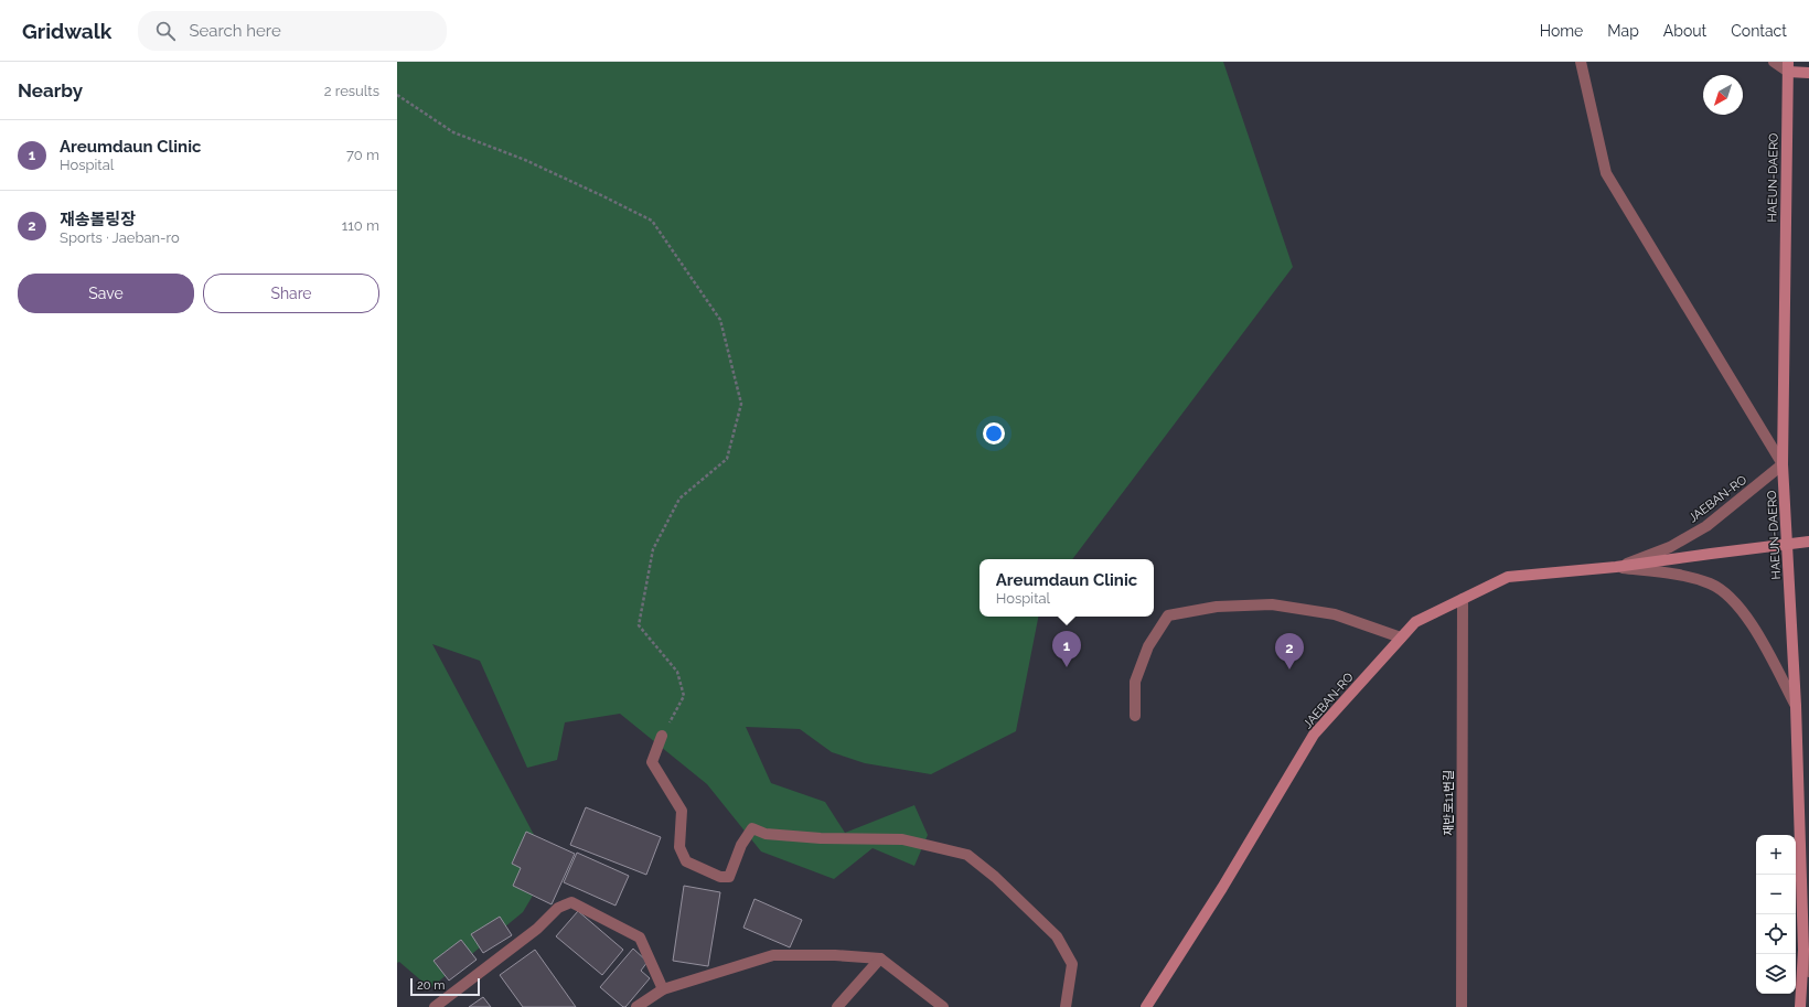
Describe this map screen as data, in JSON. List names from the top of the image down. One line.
{"streets":{"main road":["HAEUN-DAERO","JAEBAN-RO"],"street":["재반로11번길"]},"crossings":[["HAEUN-DAERO","JAEBAN-RO"],["JAEBAN-RO","재반로11번길"]],"scale_bar":"20 m","north":"bottom left","page":{"header":"Gridwalk","search":"Search here","nav":["Home","Map","About","Contact"],"heading":["Nearby","2 results"],"list":[{"mark":"1","name":"Areumdaun Clinic","note":"Hospital","value":"70 m"},{"mark":"2","name":"재송볼링장","note":"Sports · Jaeban-ro","value":"110 m"}],"buttons":["Save","Share"],"popup":["Areumdaun Clinic","Hospital"],"pins":["1","2"],"map_buttons":["+","−"],"scale":"20 m"}}
